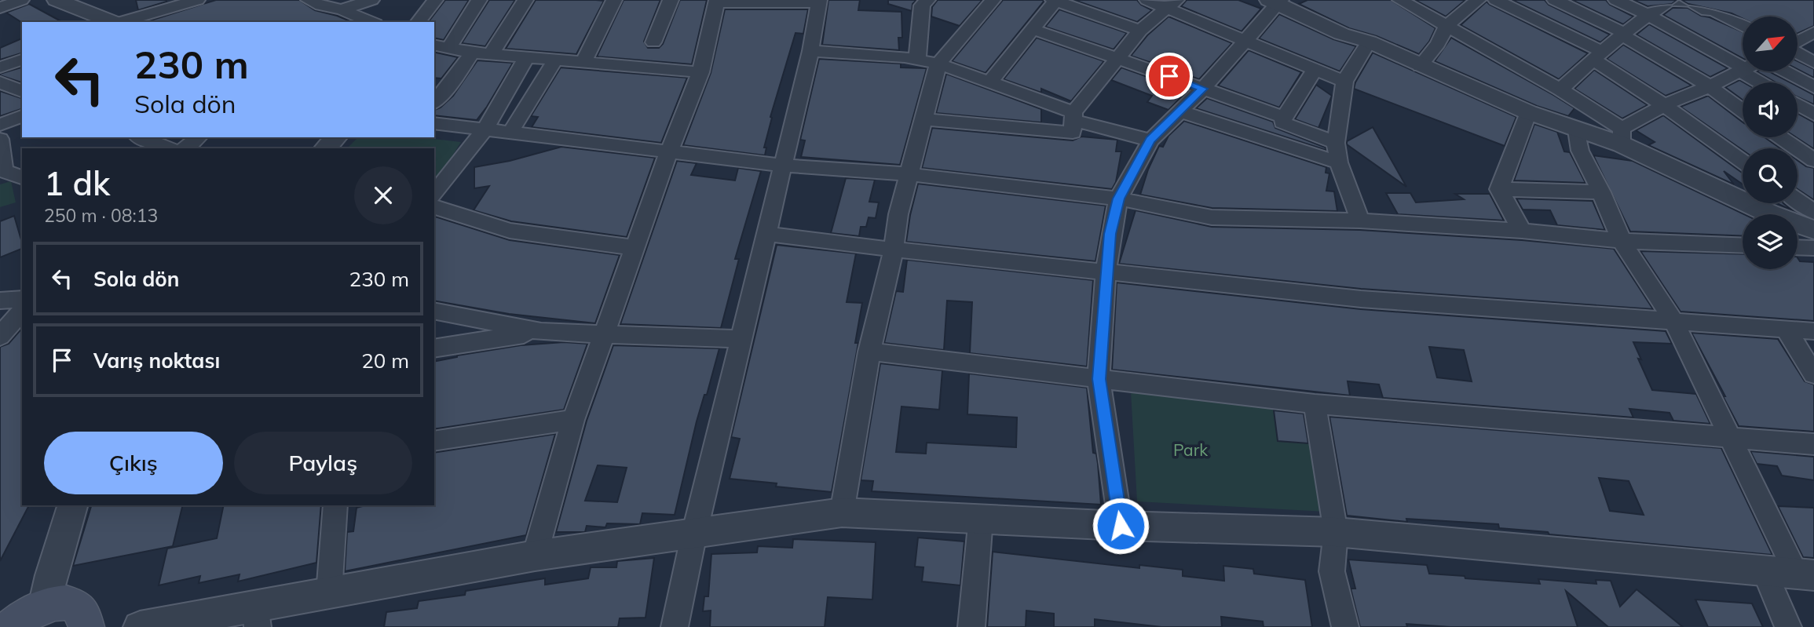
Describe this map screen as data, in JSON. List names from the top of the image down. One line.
{"parks":["Park"],"north":"top right","page":{"turn":["230 m","Sola dön"],"heading":["1 dk","250 m · 08:13"],"list":[{"name":"Sola dön","value":"230 m"},{"name":"Varış noktası","value":"20 m"}],"buttons":["Çıkış","Paylaş"]}}
